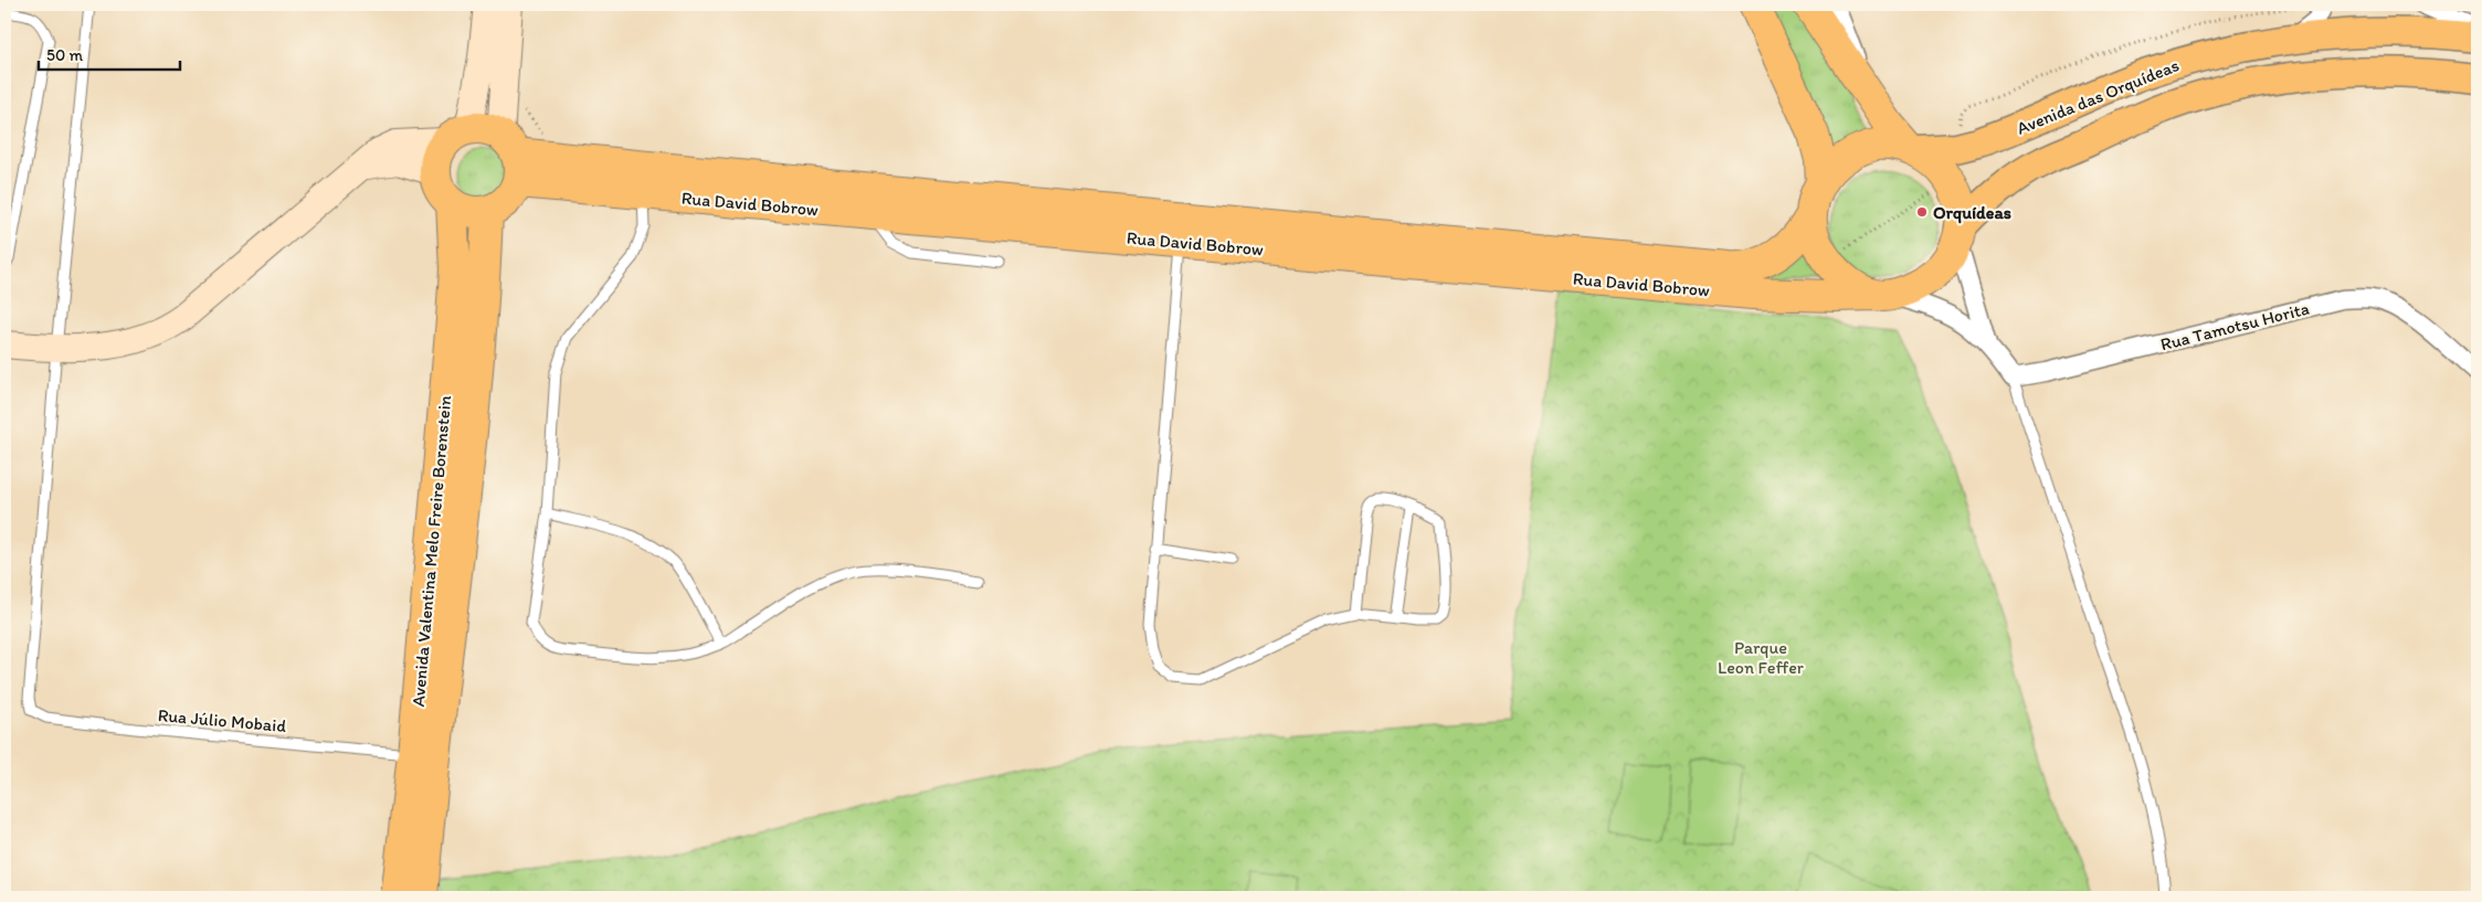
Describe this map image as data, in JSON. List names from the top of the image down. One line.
{"streets":{"highway":["Rua David Bobrow","Avenida Valentina Melo Freire Borenstein"],"main road":["Avenida das Orquídeas"],"street":["Rua Tamotsu Horita"],"lane":["Rua Júlio Mobaid"]},"crossings":[["Avenida das Orquídeas","Rua David Bobrow"],["Rua David Bobrow","Avenida Valentina Melo Freire Borenstein"],["Avenida Valentina Melo Freire Borenstein","Rua Júlio Mobaid"]],"parks":["Parque Leon Feffer"],"places":["Orquídeas"],"scale_bar":"50 m"}
